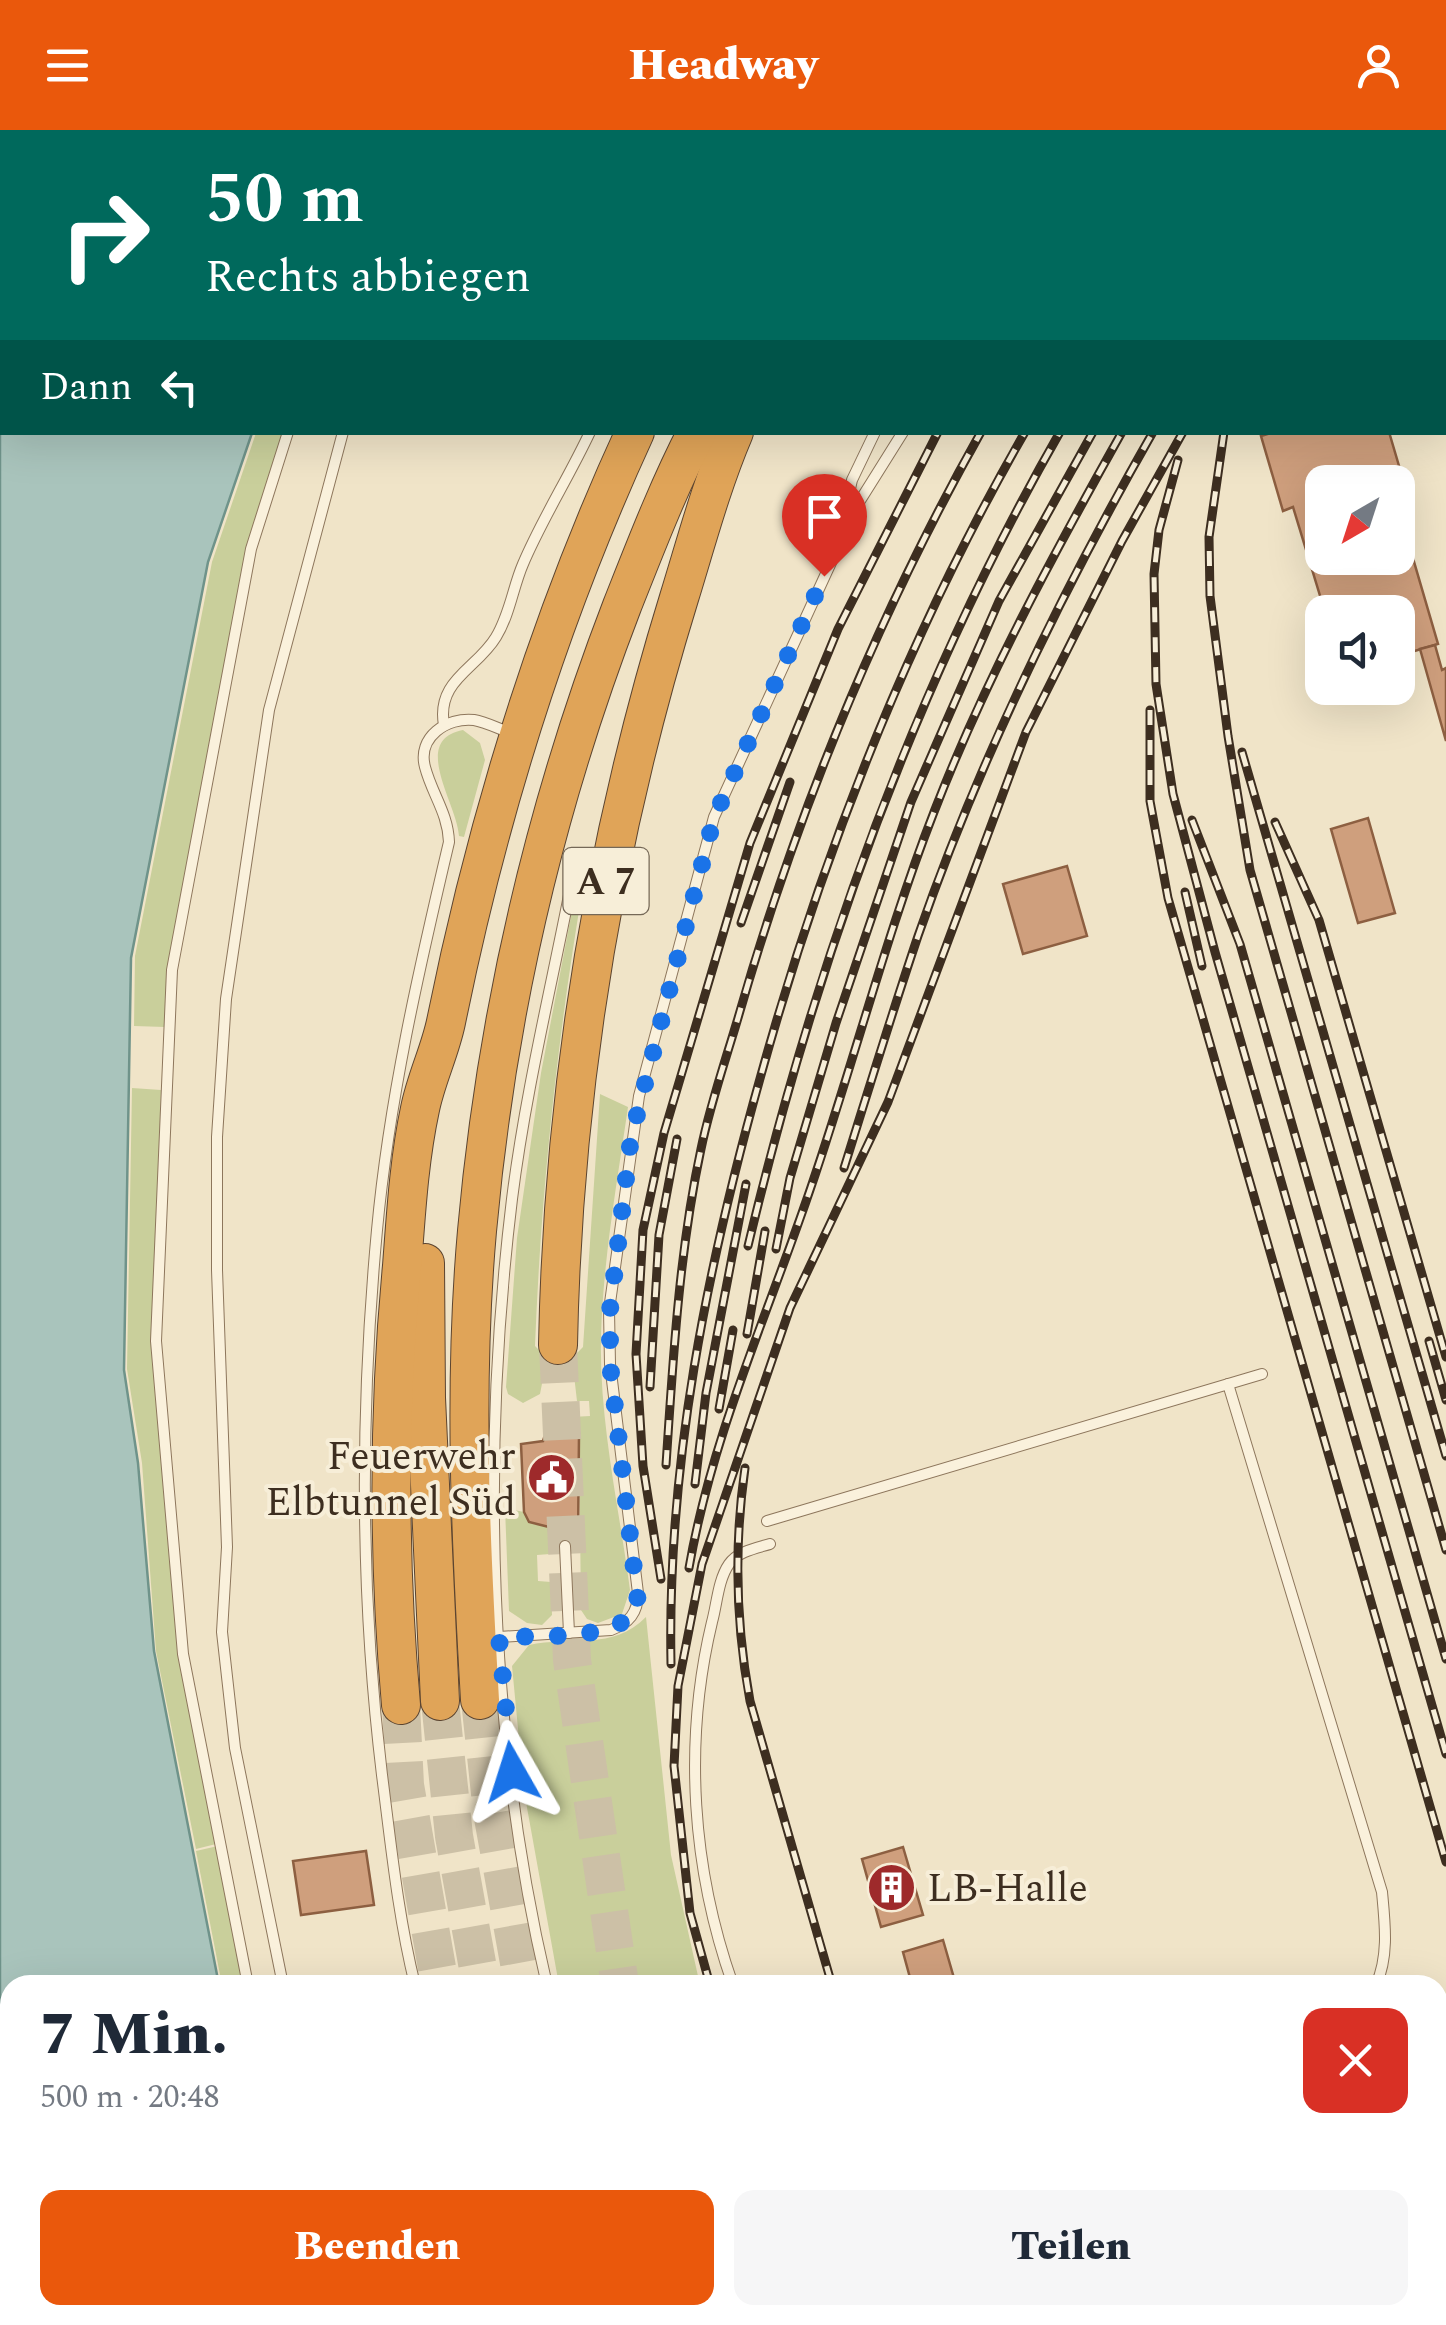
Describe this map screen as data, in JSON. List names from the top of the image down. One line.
{"streets":{"highway":["A 7"]},"places":{"public building":["Feuerwehr Elbtunnel Süd"],"building":["LB-Halle"]},"north":"bottom left","page":{"header":"Headway","turn":["50 m","Rechts abbiegen"],"then":"Dann","heading":["7 Min.","500 m · 20:48"],"buttons":["Beenden","Teilen"]}}
